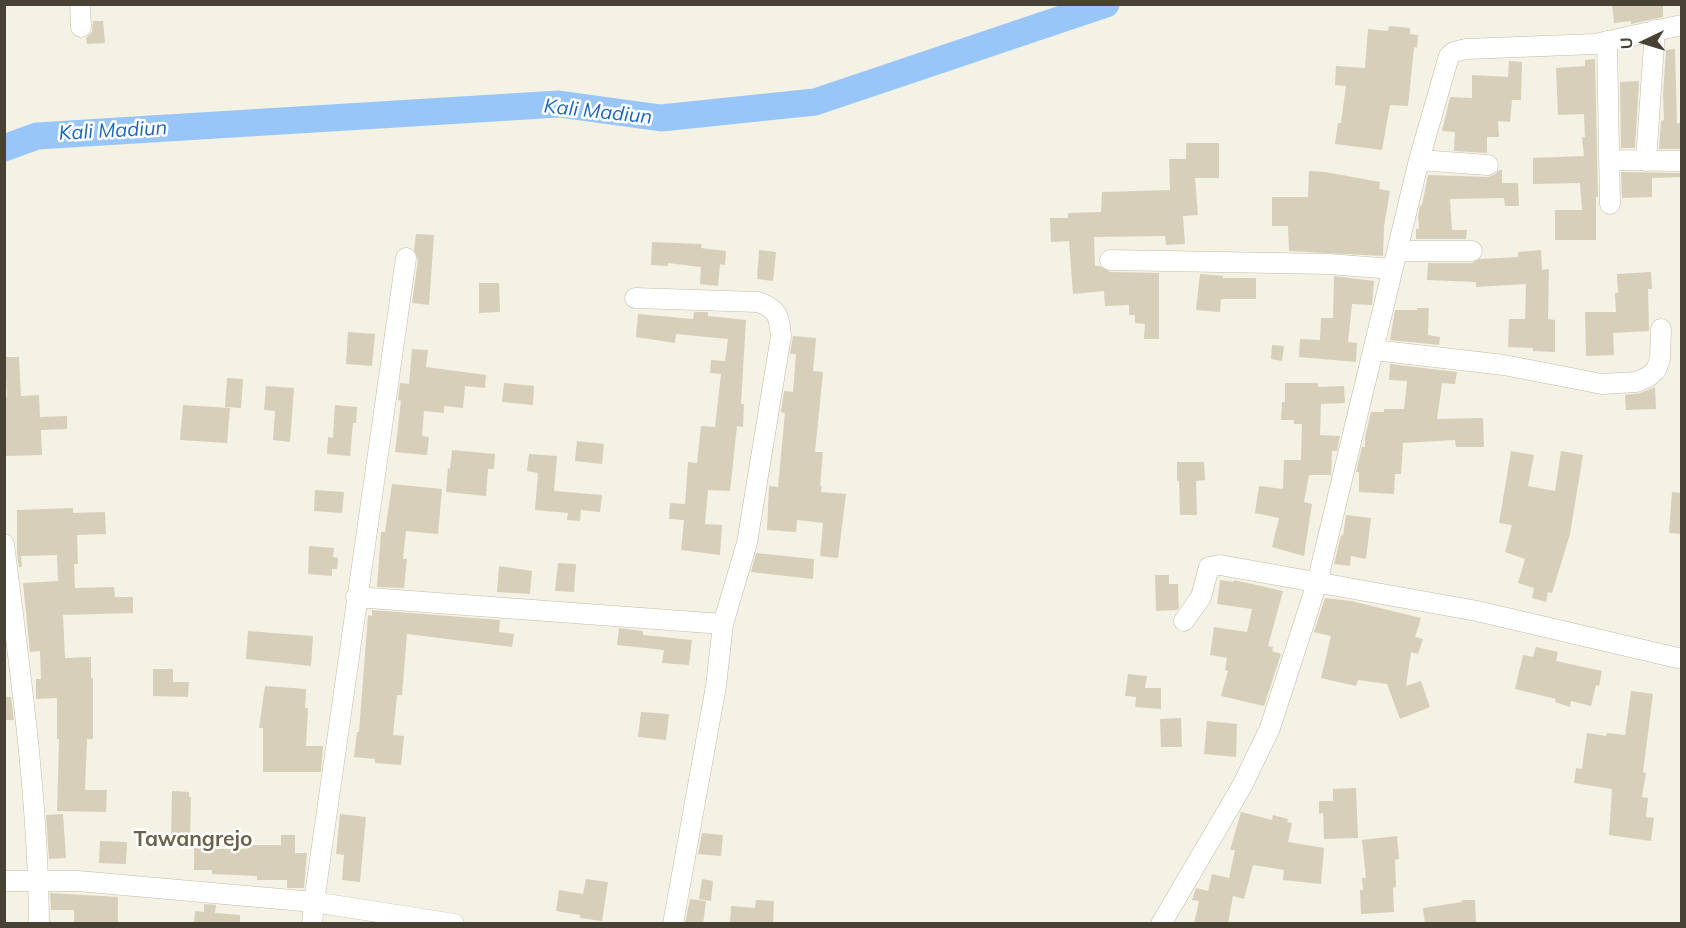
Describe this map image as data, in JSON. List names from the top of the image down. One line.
{"districts":["Tawangrejo"],"water":["Kali Madiun"],"north":"left"}
